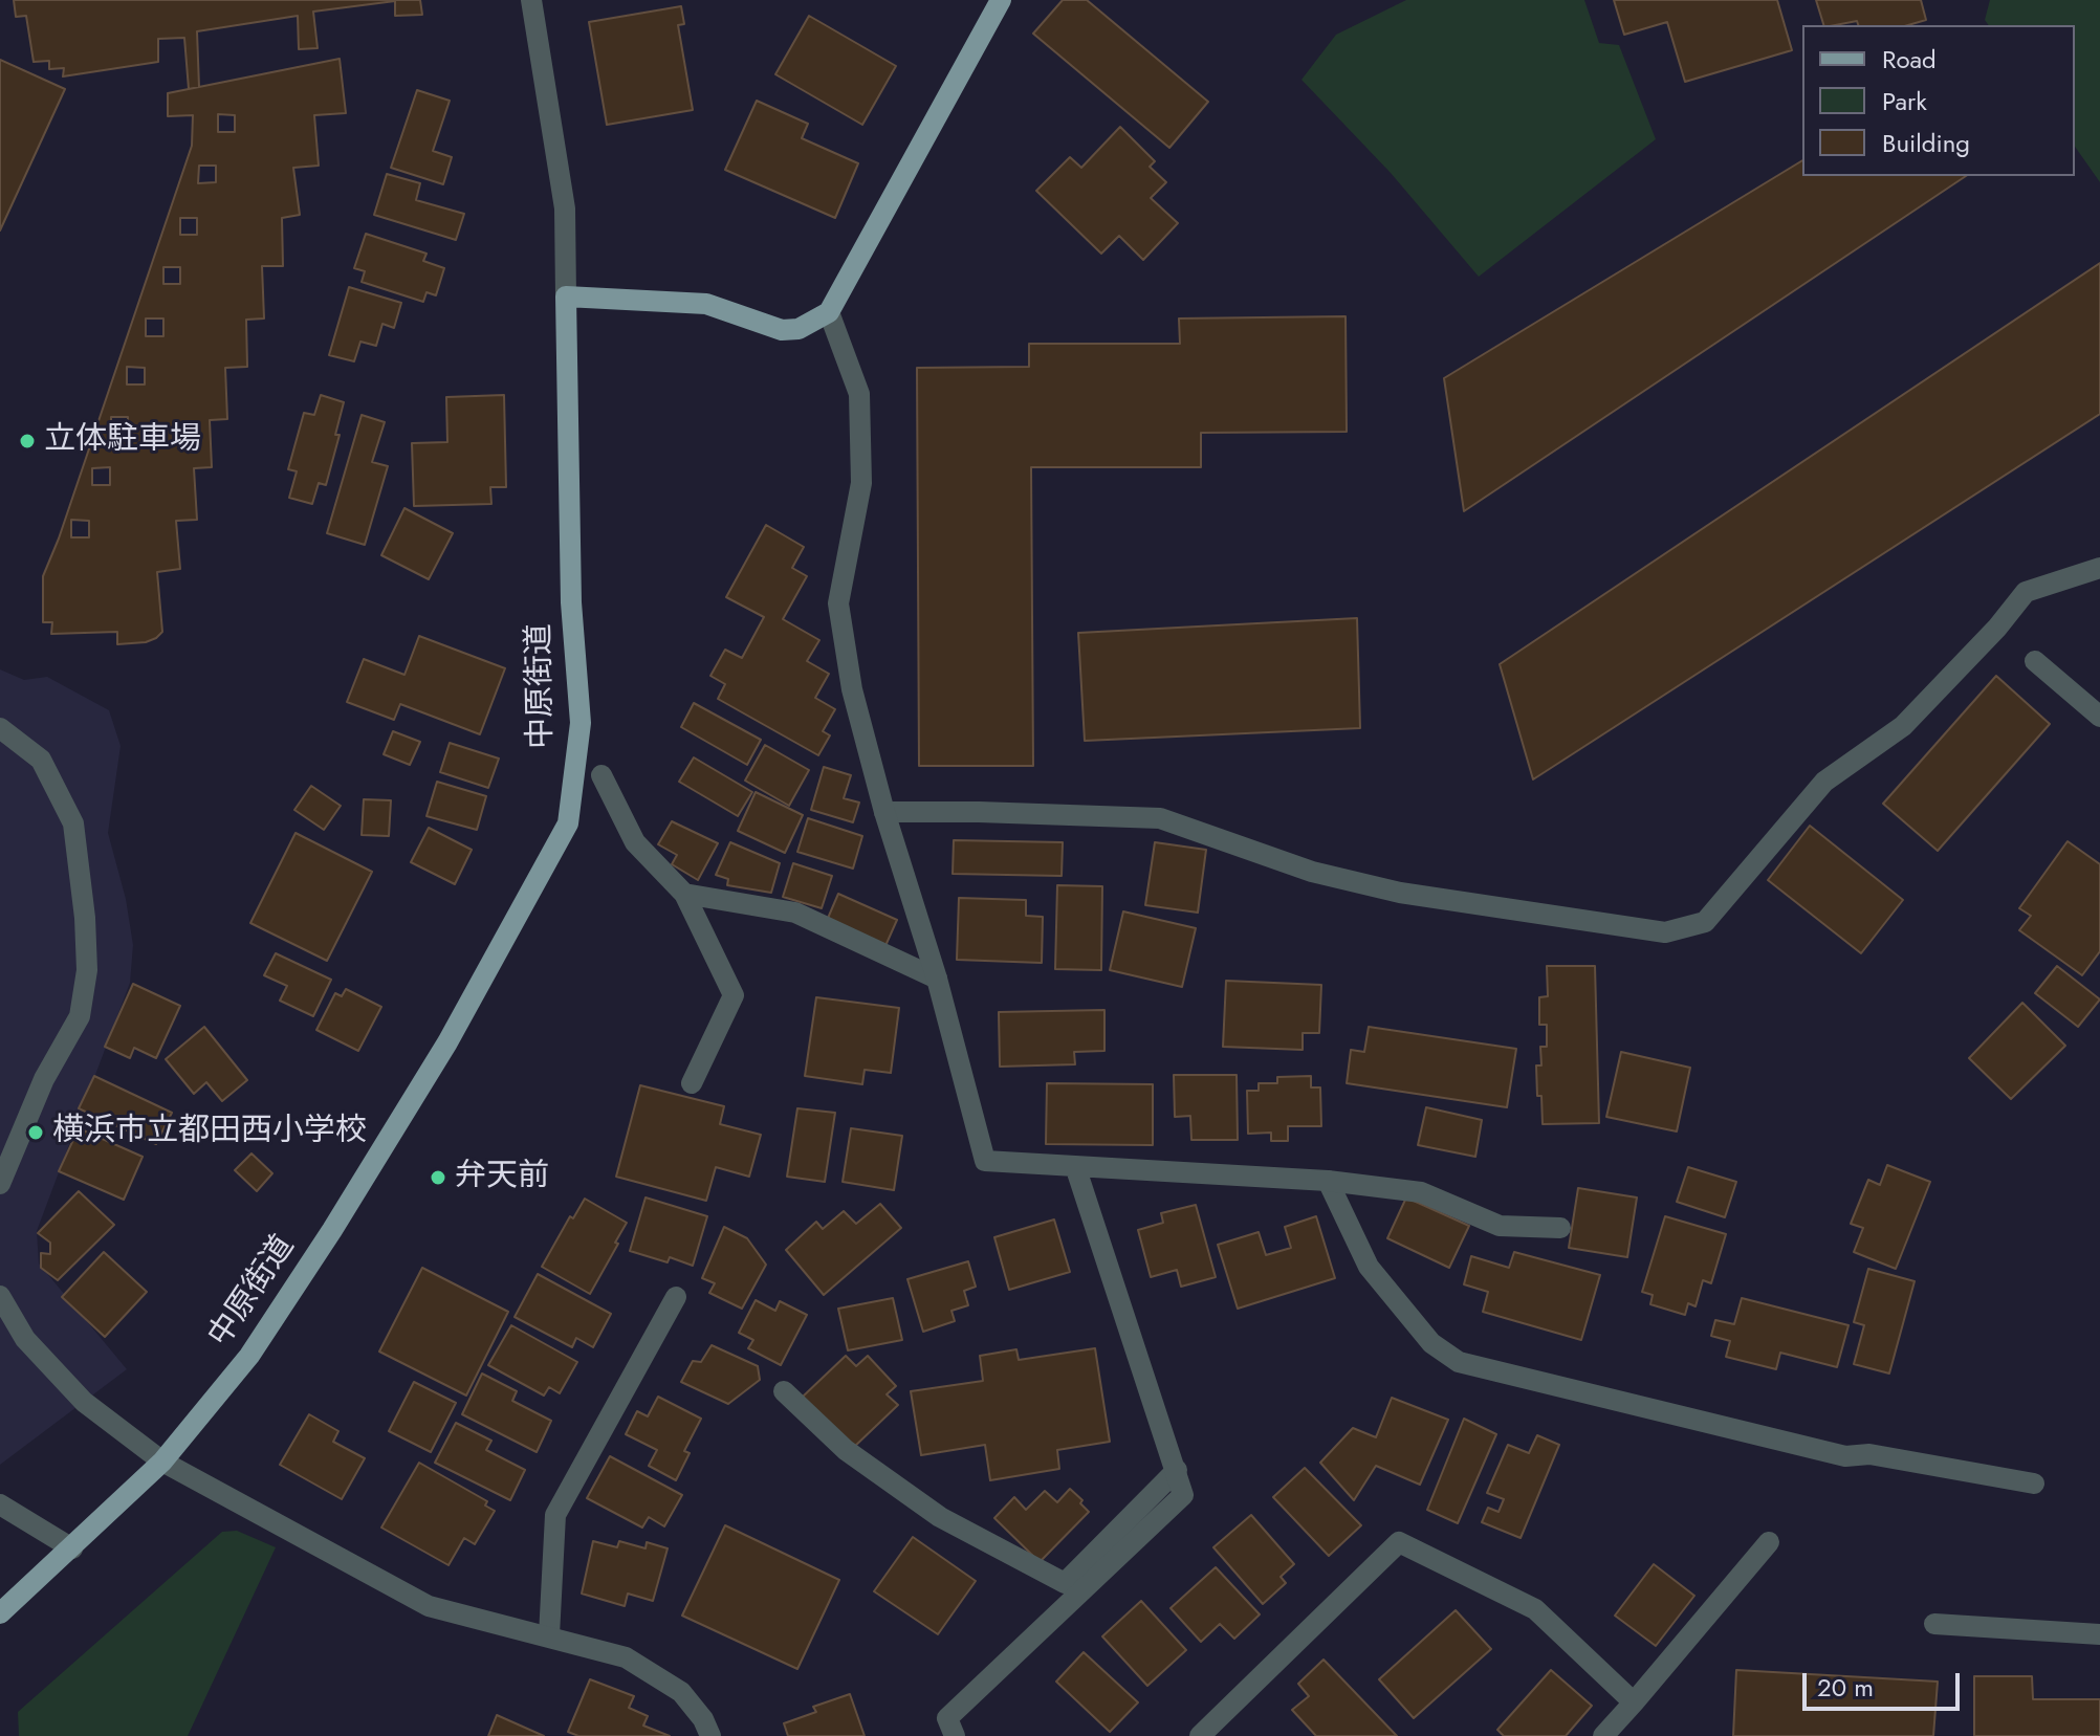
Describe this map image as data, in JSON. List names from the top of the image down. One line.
{"streets":{"main road":["中原街道"]},"places":["立体駐車場","横浜市立都田西小学校","弁天前"],"legend":["Road","Park","Building"],"scale_bar":"20 m"}
